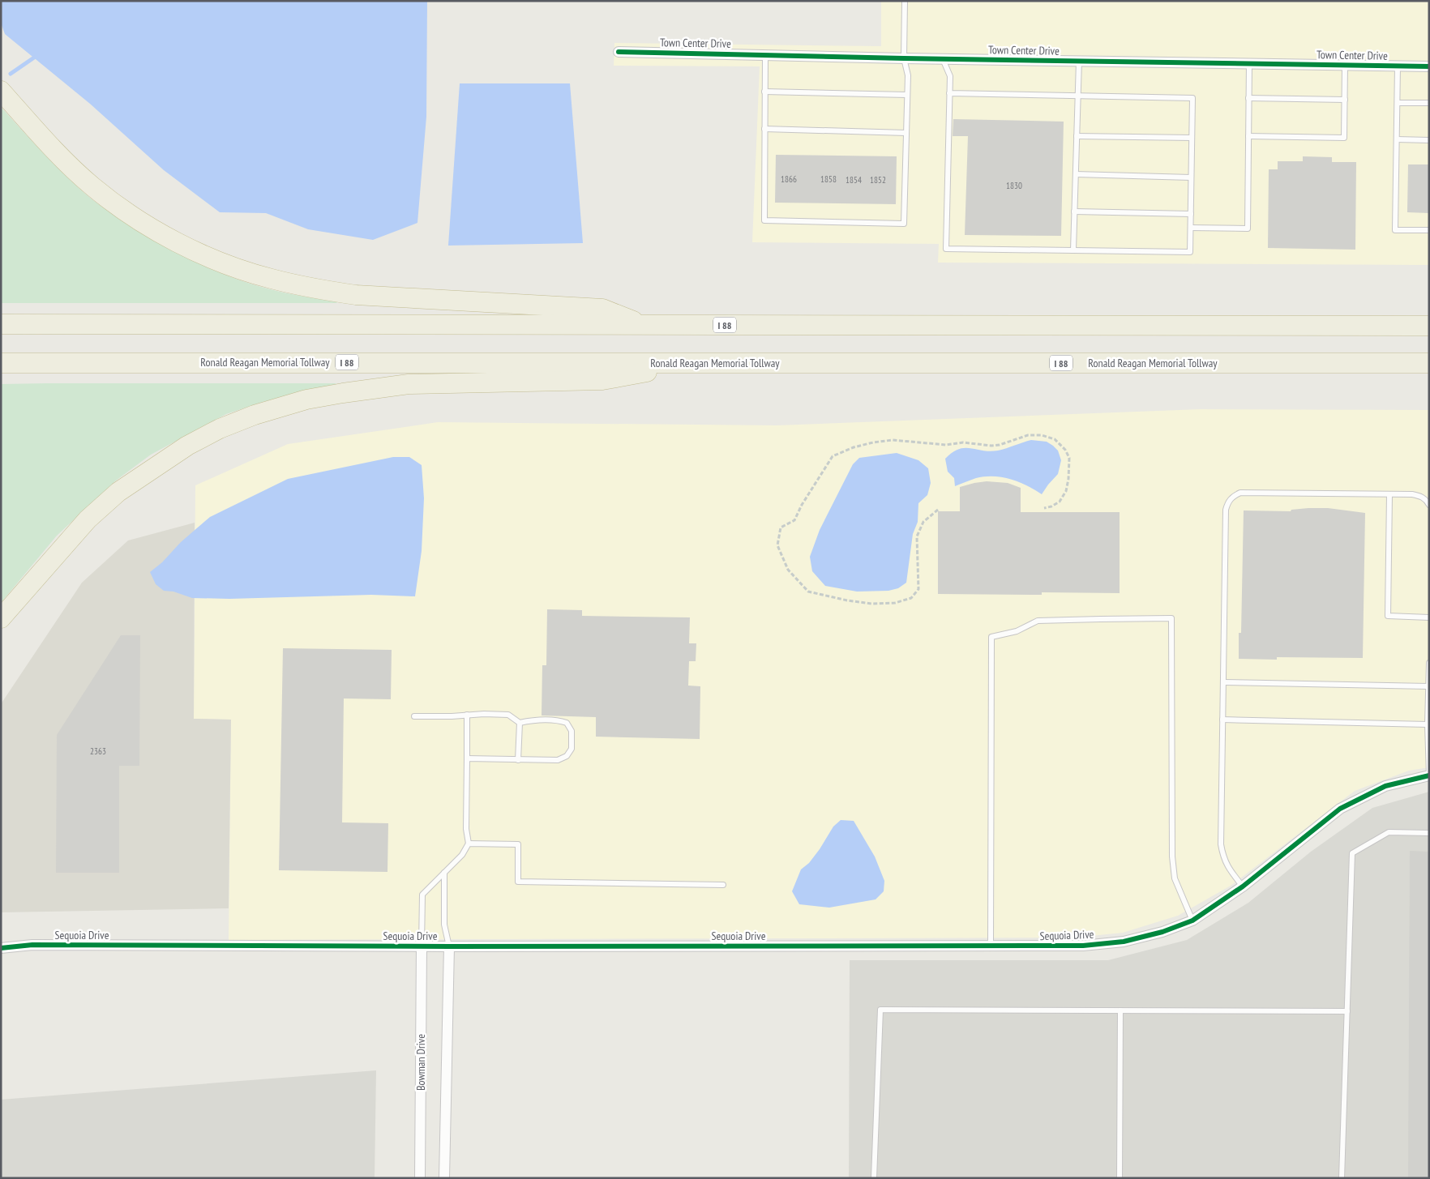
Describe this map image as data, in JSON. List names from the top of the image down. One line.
{"streets":{"highway":["I 88","Ronald Reagan Memorial Tollway"],"street":["Town Center Drive","Sequoia Drive","Bowman Drive"]},"crossings":[["Sequoia Drive","Bowman Drive"]],"house_numbers":["1866","1858","1854","1852","1830","2363"]}
